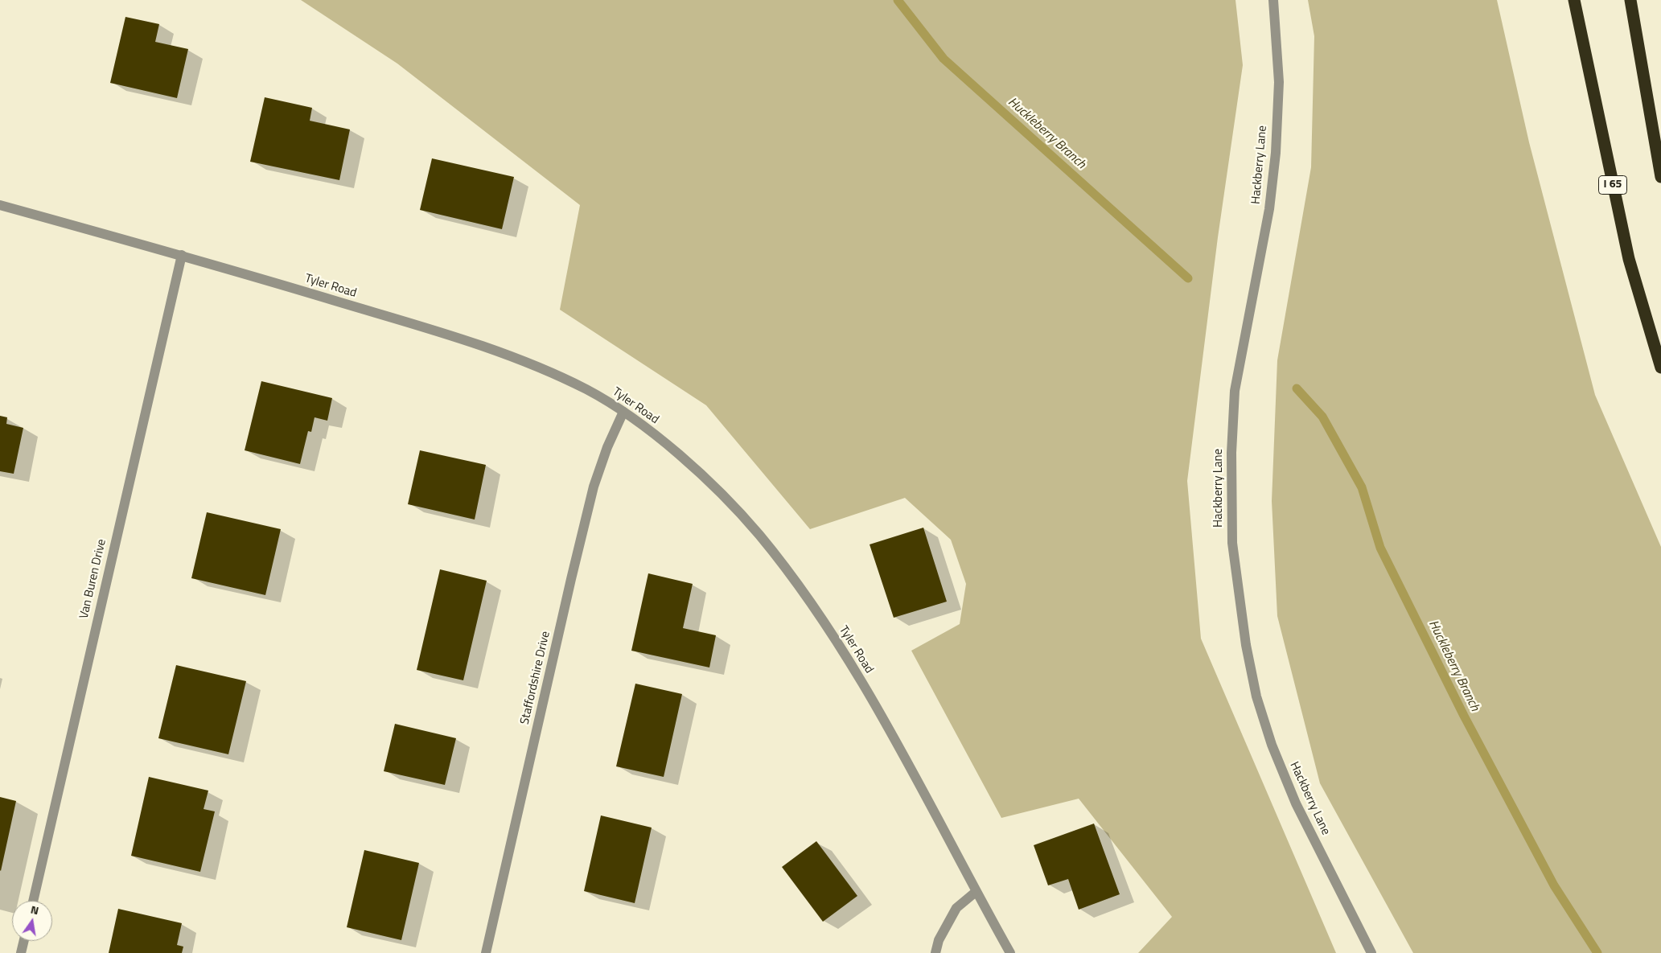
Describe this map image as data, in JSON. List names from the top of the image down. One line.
{"streets":{"highway":["I 65"],"street":["Hackberry Lane","Tyler Road","Van Buren Drive","Staffordshire Drive"]},"crossings":[["Tyler Road","Van Buren Drive"],["Tyler Road","Staffordshire Drive"]],"water":["Huckleberry Branch"],"north":"top"}
